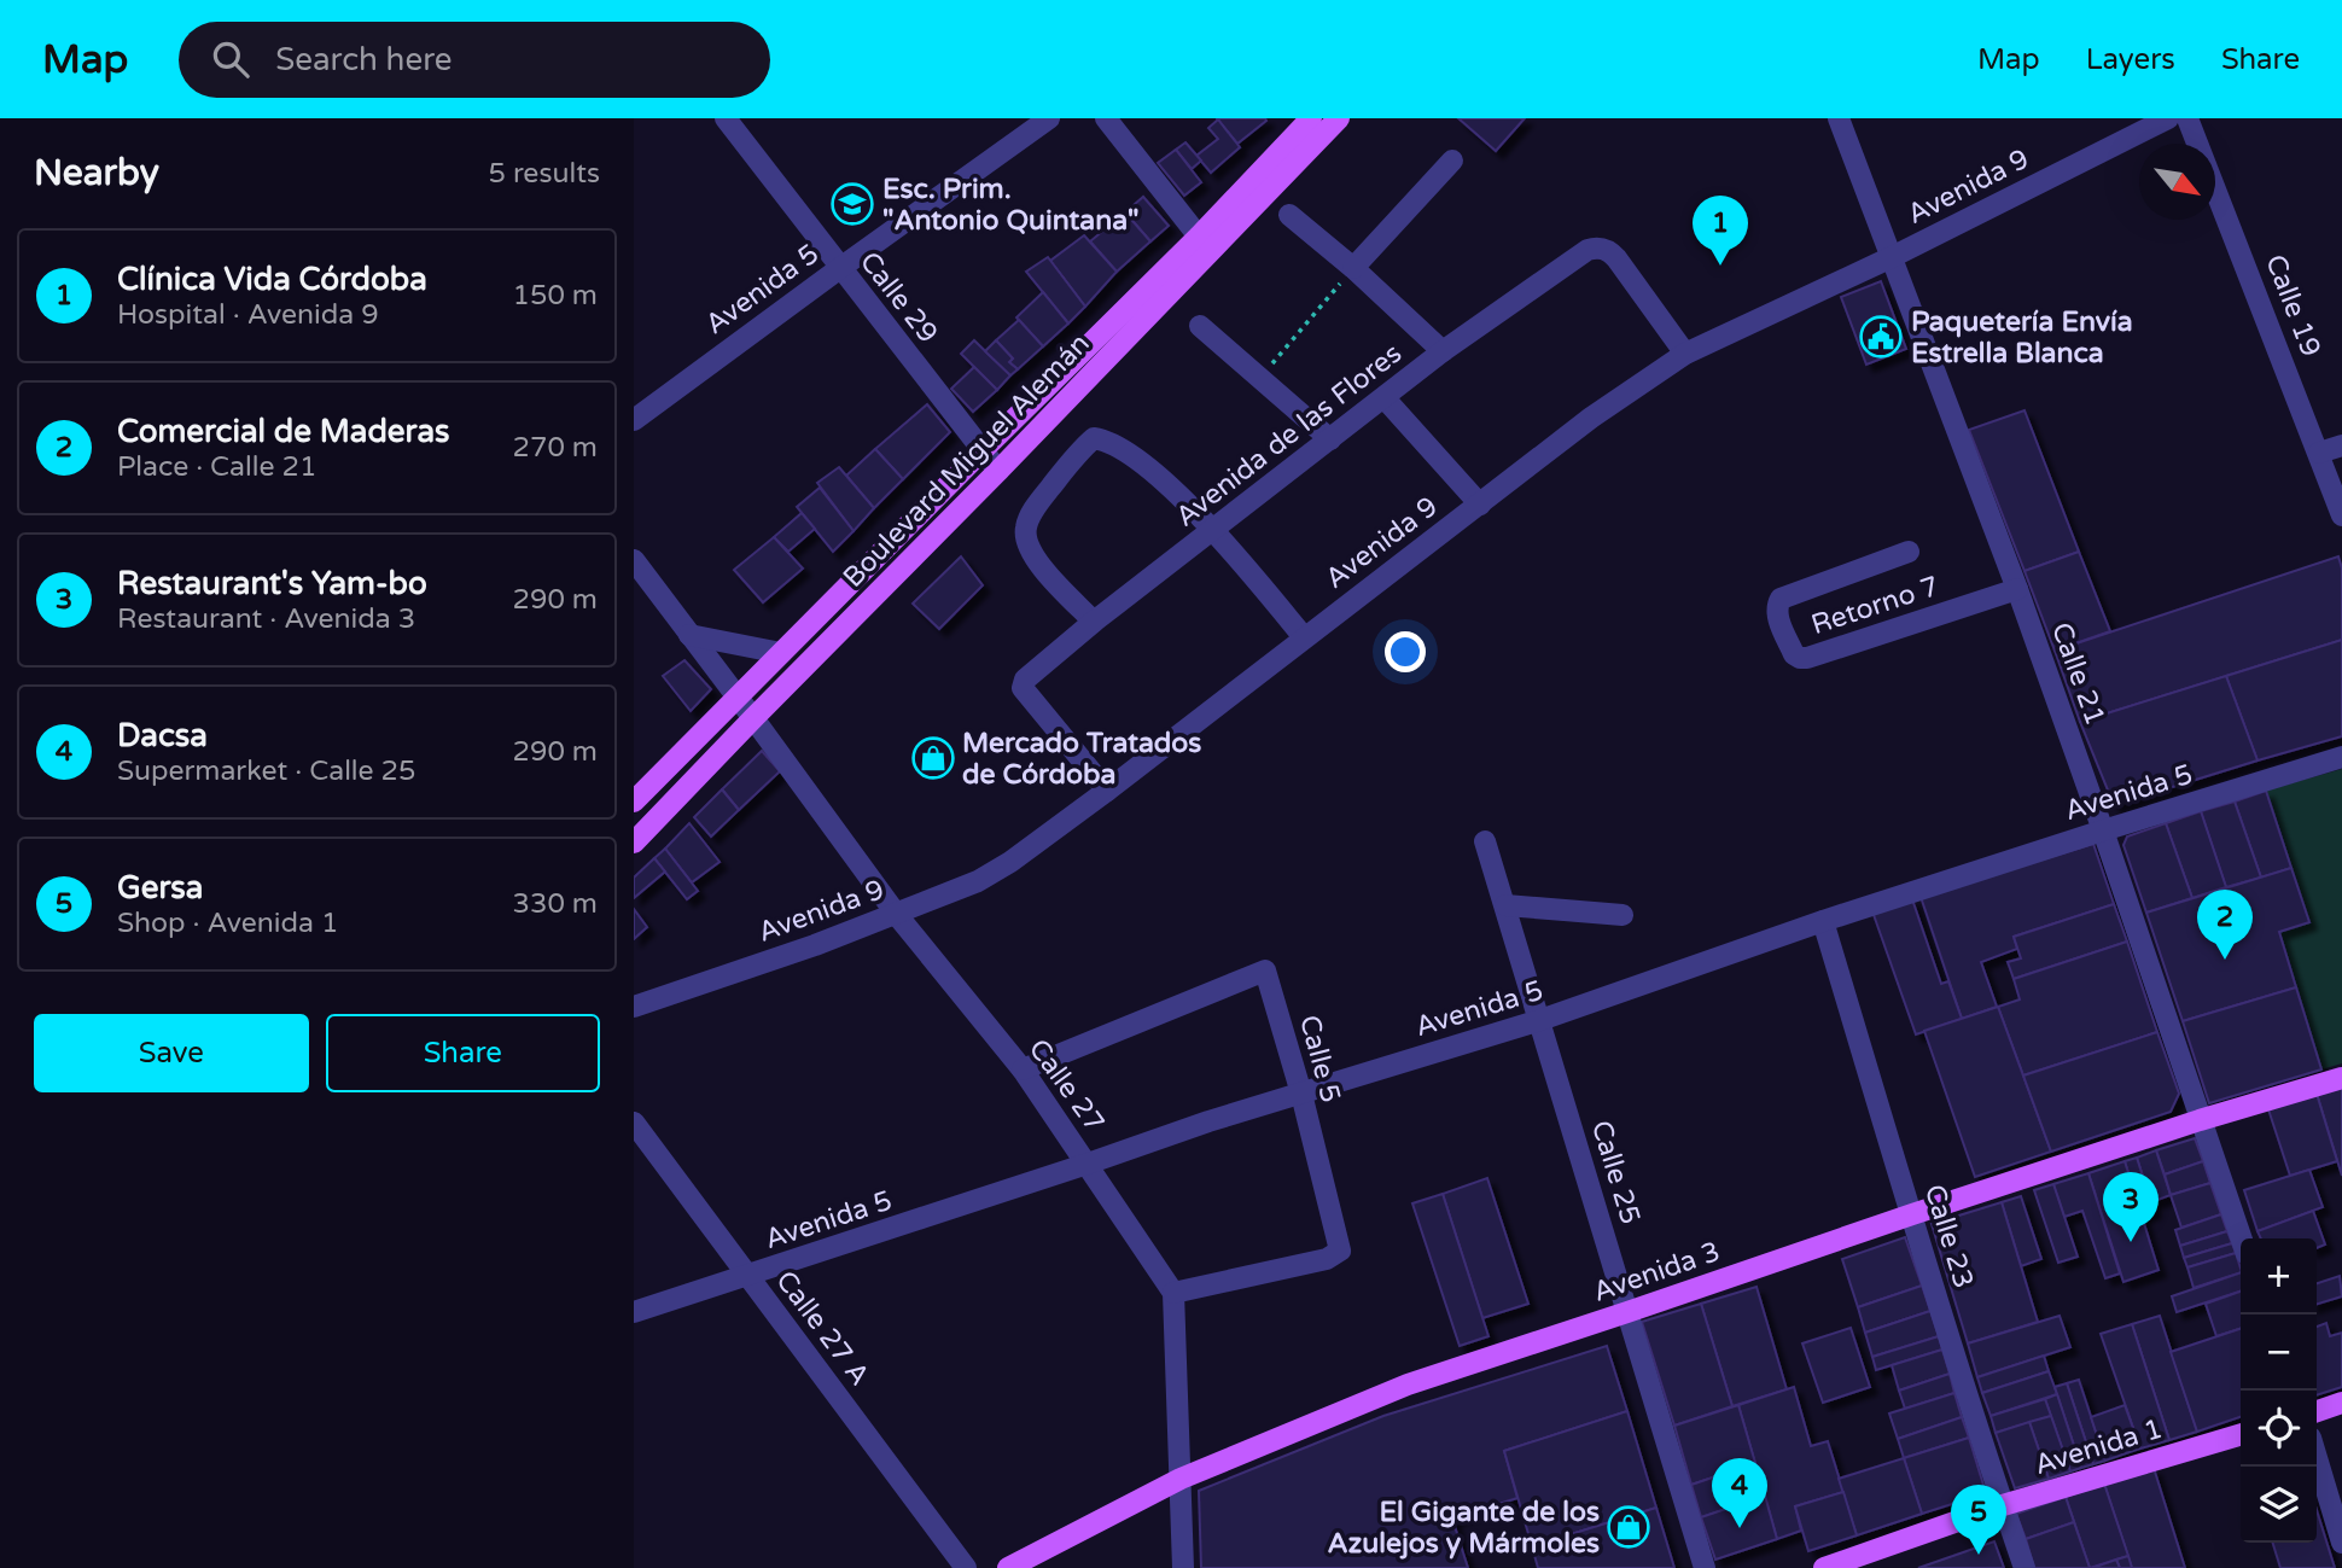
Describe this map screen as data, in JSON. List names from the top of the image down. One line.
{"streets":{"main road":["Boulevard Miguel Alemán","Avenida 3","Avenida 1"],"street":["Avenida 9","Avenida 5","Calle 29","Calle 19","Avenida de las Flores","Retorno 7","Calle 21","Calle 5","Calle 27","Calle 25","Calle 23","Calle 27 A"]},"crossings":[["Avenida 9","Avenida de las Flores"],["Avenida 9","Calle 21"],["Avenida 9","Calle 27"],["Avenida 5","Calle 29"],["Avenida 5","Calle 21"],["Avenida 5","Calle 5"],["Avenida 5","Calle 27"],["Avenida 5","Calle 25"],["Avenida 5","Calle 23"],["Avenida 5","Calle 27 A"],["Calle 29","Boulevard Miguel Alemán"],["Boulevard Miguel Alemán","Calle 27"],["Retorno 7","Calle 21"],["Calle 21","Avenida 3"],["Calle 5","Calle 27"],["Calle 25","Avenida 3"],["Calle 23","Avenida 3"],["Calle 23","Avenida 1"]],"places":{"school or university":["Esc. Prim. \"Antonio Quintana\""],"public building":["Paquetería Envía Estrella Blanca"],"shop":["Mercado Tratados de Córdoba","El Gigante de los Azulejos y Mármoles"]},"north":"bottom right","page":{"header":"Map","search":"Search here","nav":["Map","Layers","Share"],"heading":["Nearby","5 results"],"pins":["1","2","3","4","5"],"list":[{"mark":"1","name":"Clínica Vida Córdoba","note":"Hospital · Avenida 9","value":"150 m"},{"mark":"2","name":"Comercial de Maderas","note":"Place · Calle 21","value":"270 m"},{"mark":"3","name":"Restaurant's Yam-bo","note":"Restaurant · Avenida 3","value":"290 m"},{"mark":"4","name":"Dacsa","note":"Supermarket · Calle 25","value":"290 m"},{"mark":"5","name":"Gersa","note":"Shop · Avenida 1","value":"330 m"}],"buttons":["Save","Share"],"map_buttons":["+","−"]}}
